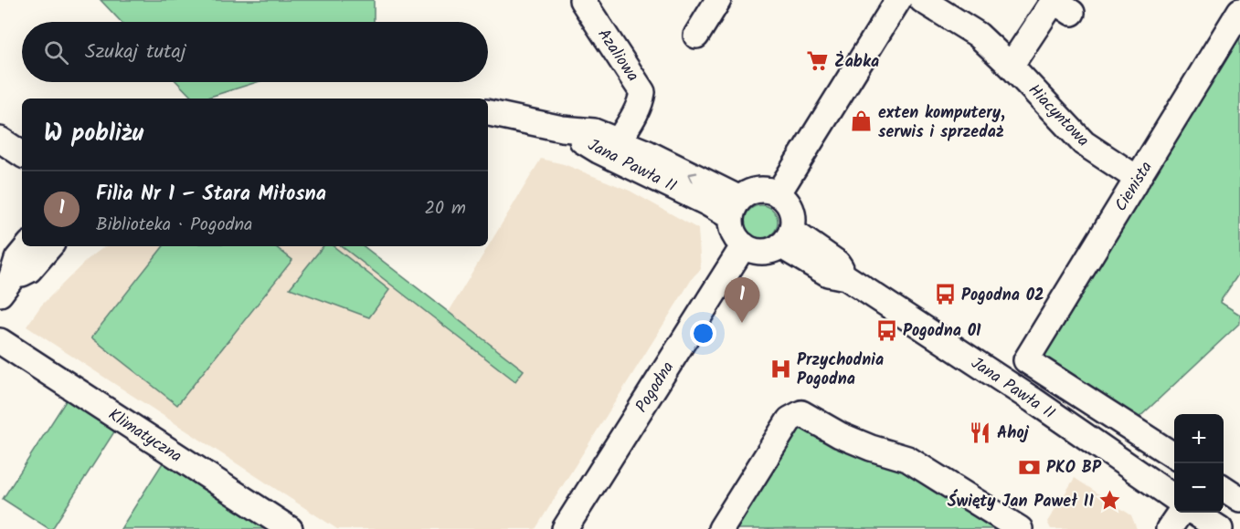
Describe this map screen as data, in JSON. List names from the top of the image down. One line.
{"streets":{"street":["Azaliowa","Hiacyntowa","Jana Pawła II","Cienista","Pogodna","Klimatyczna"]},"crossings":[["Azaliowa","Jana Pawła II"],["Hiacyntowa","Cienista"],["Jana Pawła II","Pogodna"]],"places":{"supermarket":["Żabka"],"shop":["exten komputery, serwis i sprzedaż"],"bus stop":["Pogodna 02","Pogodna 01"],"hospital":["Przychodnia Pogodna"],"restaurant":["Ahoj"],"bank":["PKO BP"],"place":["Święty Jan Paweł II"]},"page":{"search":"Szukaj tutaj","heading":"W pobliżu","list":[{"mark":"1","name":"Filia Nr 1 – Stara Miłosna","note":"Biblioteka · Pogodna","value":"20 m"}],"pins":"1","map_buttons":["+","−"]}}
